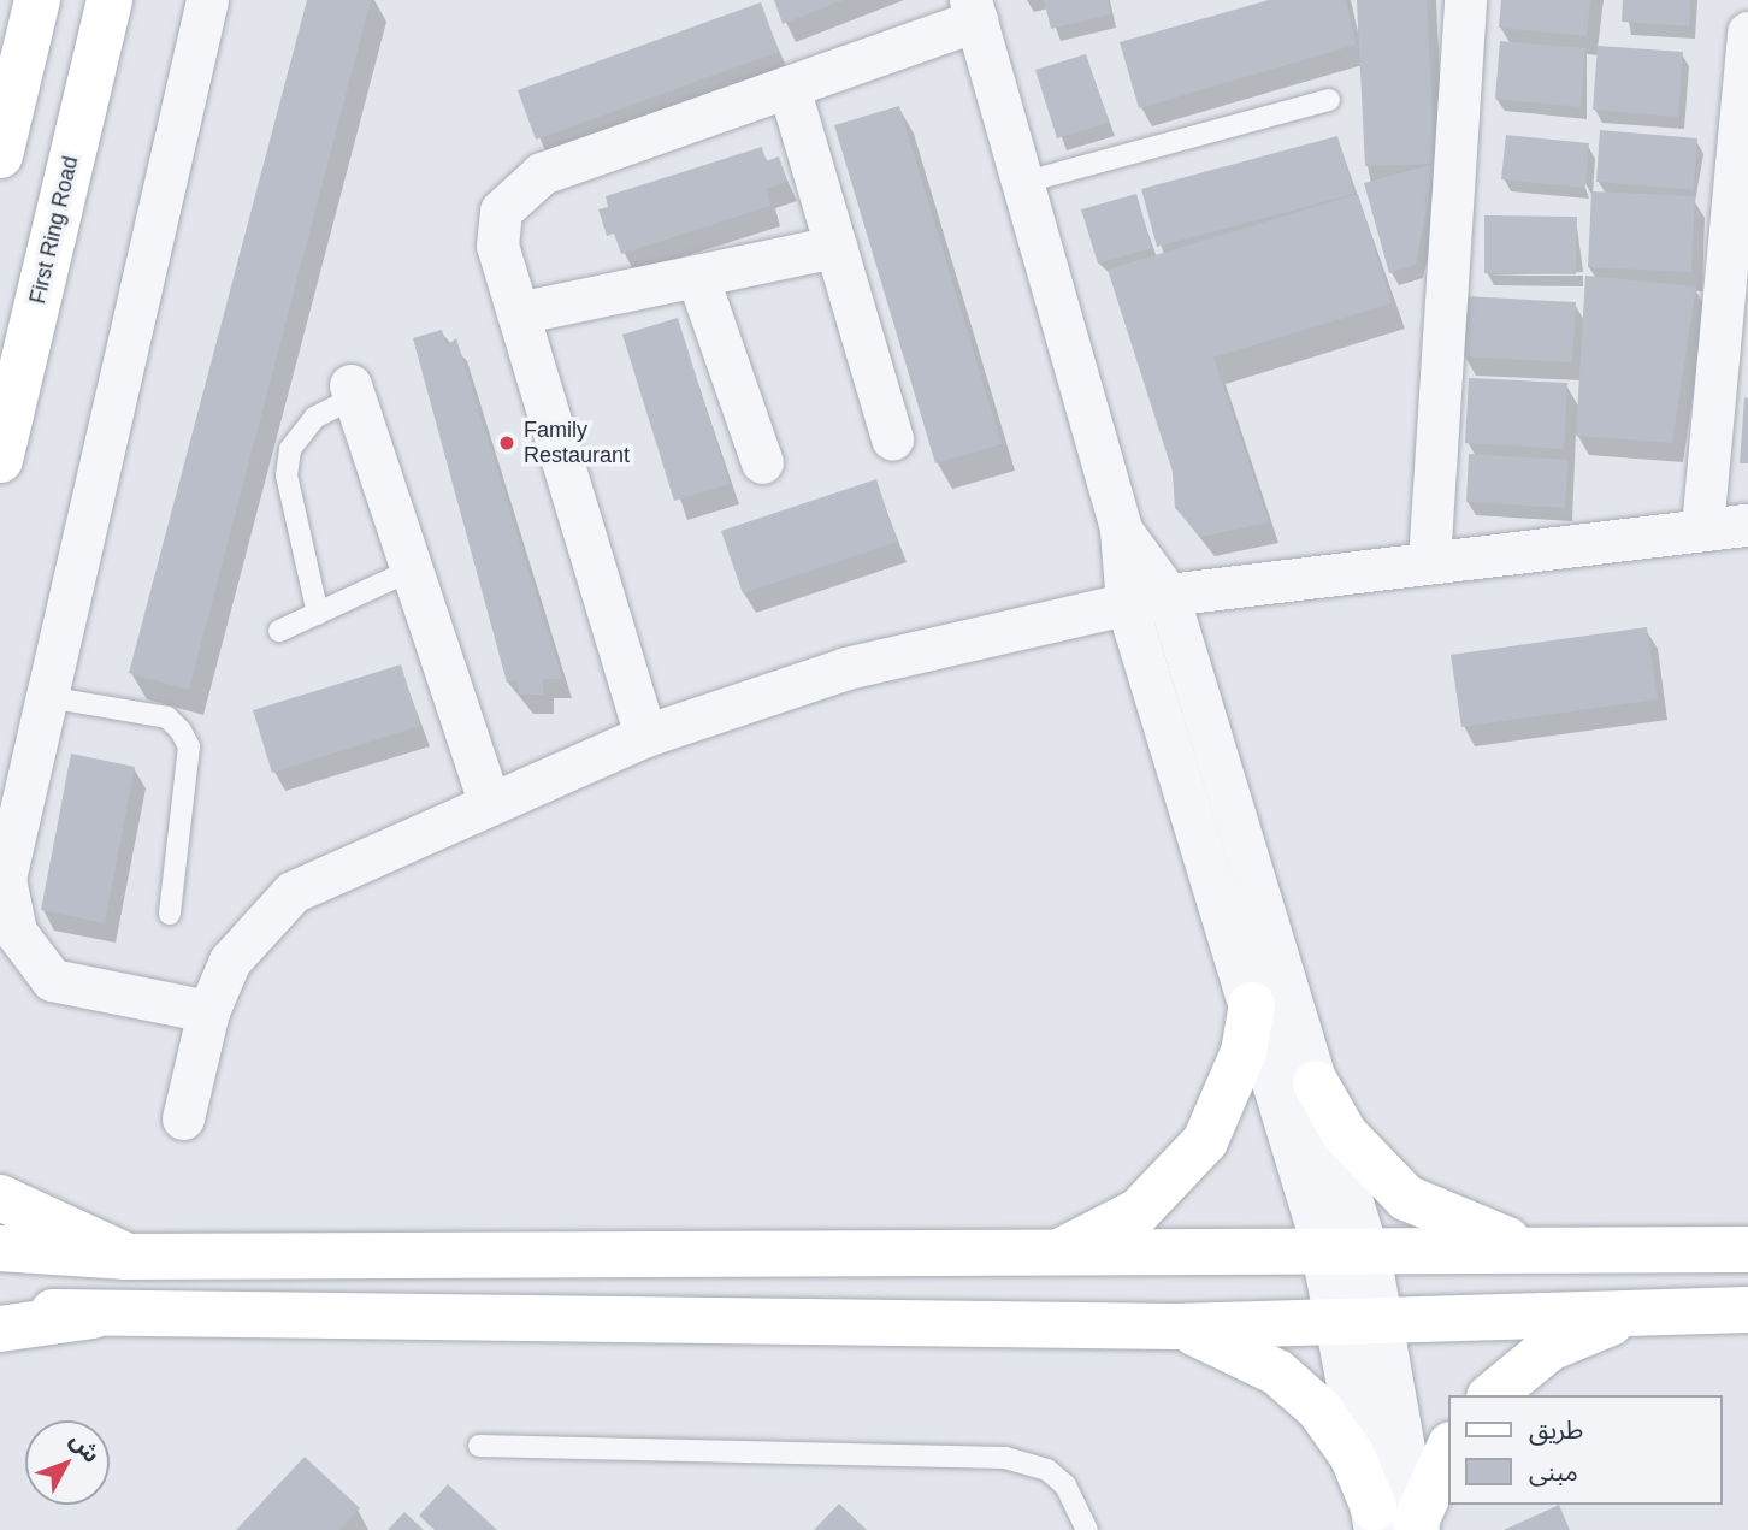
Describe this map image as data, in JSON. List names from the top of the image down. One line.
{"streets":{"main road":["First Ring Road"]},"places":["Family Restaurant"],"legend":["طريق","مبنى"],"north":"top right"}
